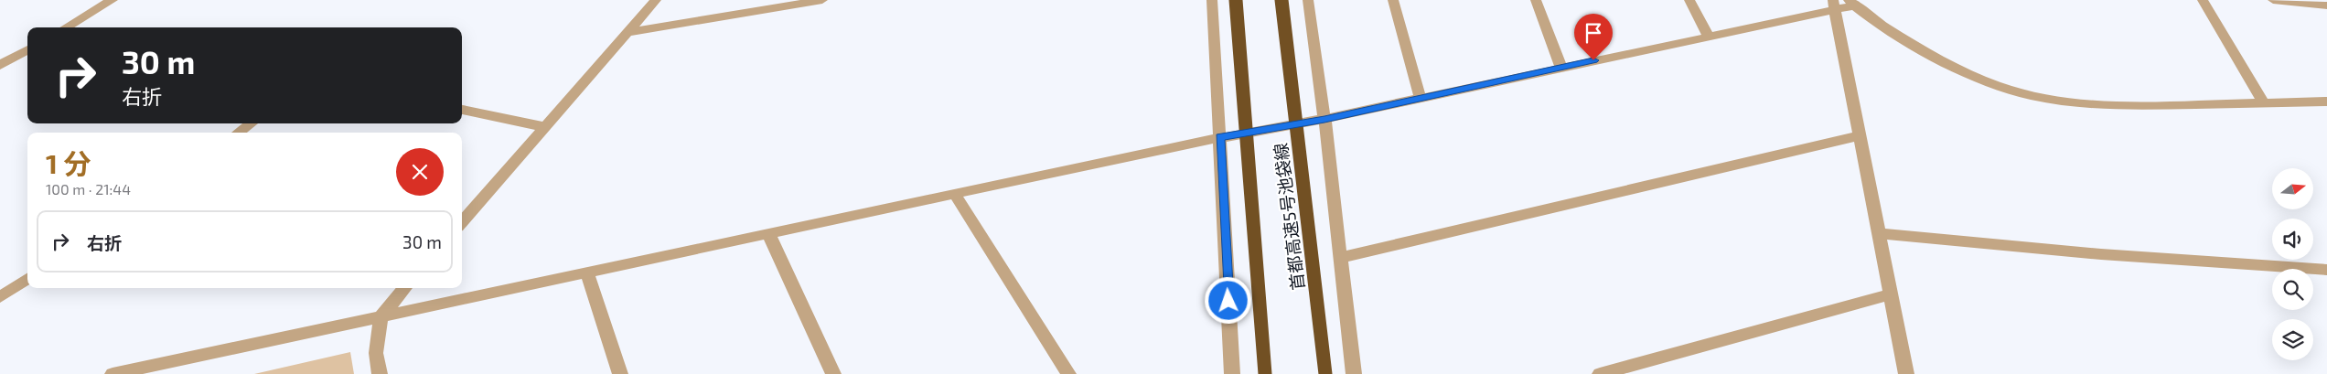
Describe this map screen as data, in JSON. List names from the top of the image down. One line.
{"streets":{"highway":["首都高速5号池袋線"]},"north":"right","page":{"turn":["30 m","右折"],"heading":["1 分","100 m · 21:44"],"list":[{"name":"右折","value":"30 m"}]}}
